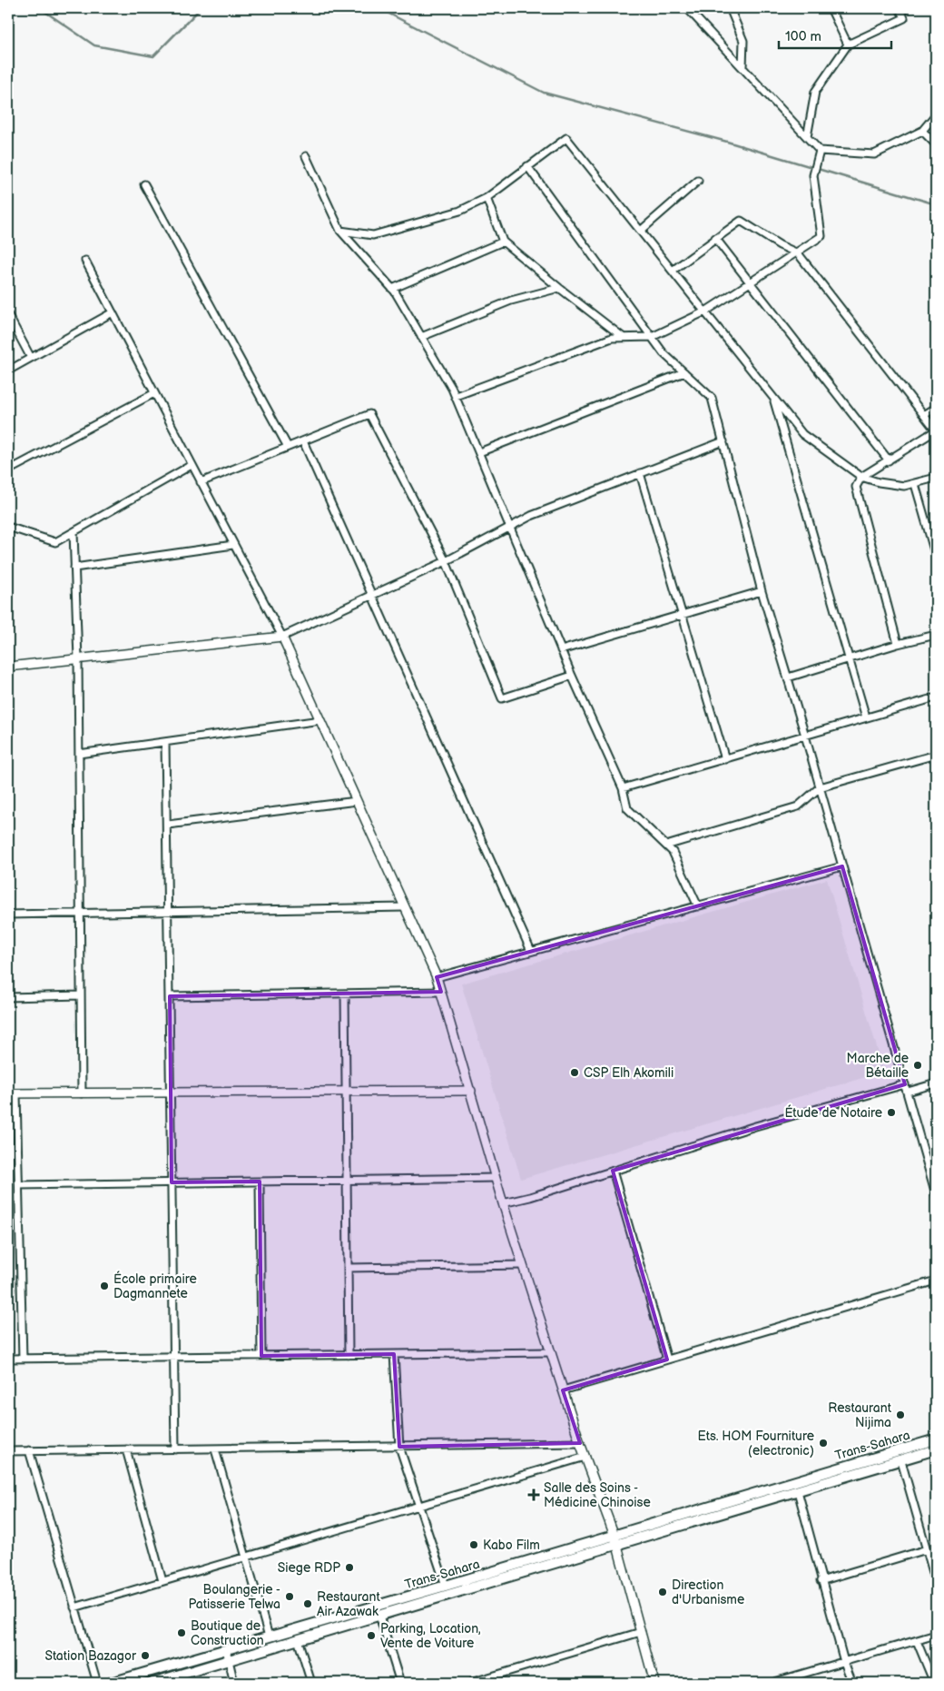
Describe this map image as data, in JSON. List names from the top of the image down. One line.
{"streets":{"main road":["Trans-Sahara"]},"places":{"other":["Marche de Bétaille","CSP Elh Akomili","Étude de Notaire","École primaire Dagmannete","Restaurant Nijima","Ets. HOM Fourniture (electronic)","Kabo Film","Siege RDP","Direction d'Urbanisme","Boulangerie - Patisserie Telwa","Restaurant Air Azawak","Boutique de Construction","Parking, Location, Vente de Voiture","Station Bazagor"],"health":["Salle des Soins - Médicine Chinoise"]},"scale_bar":"100 m"}
